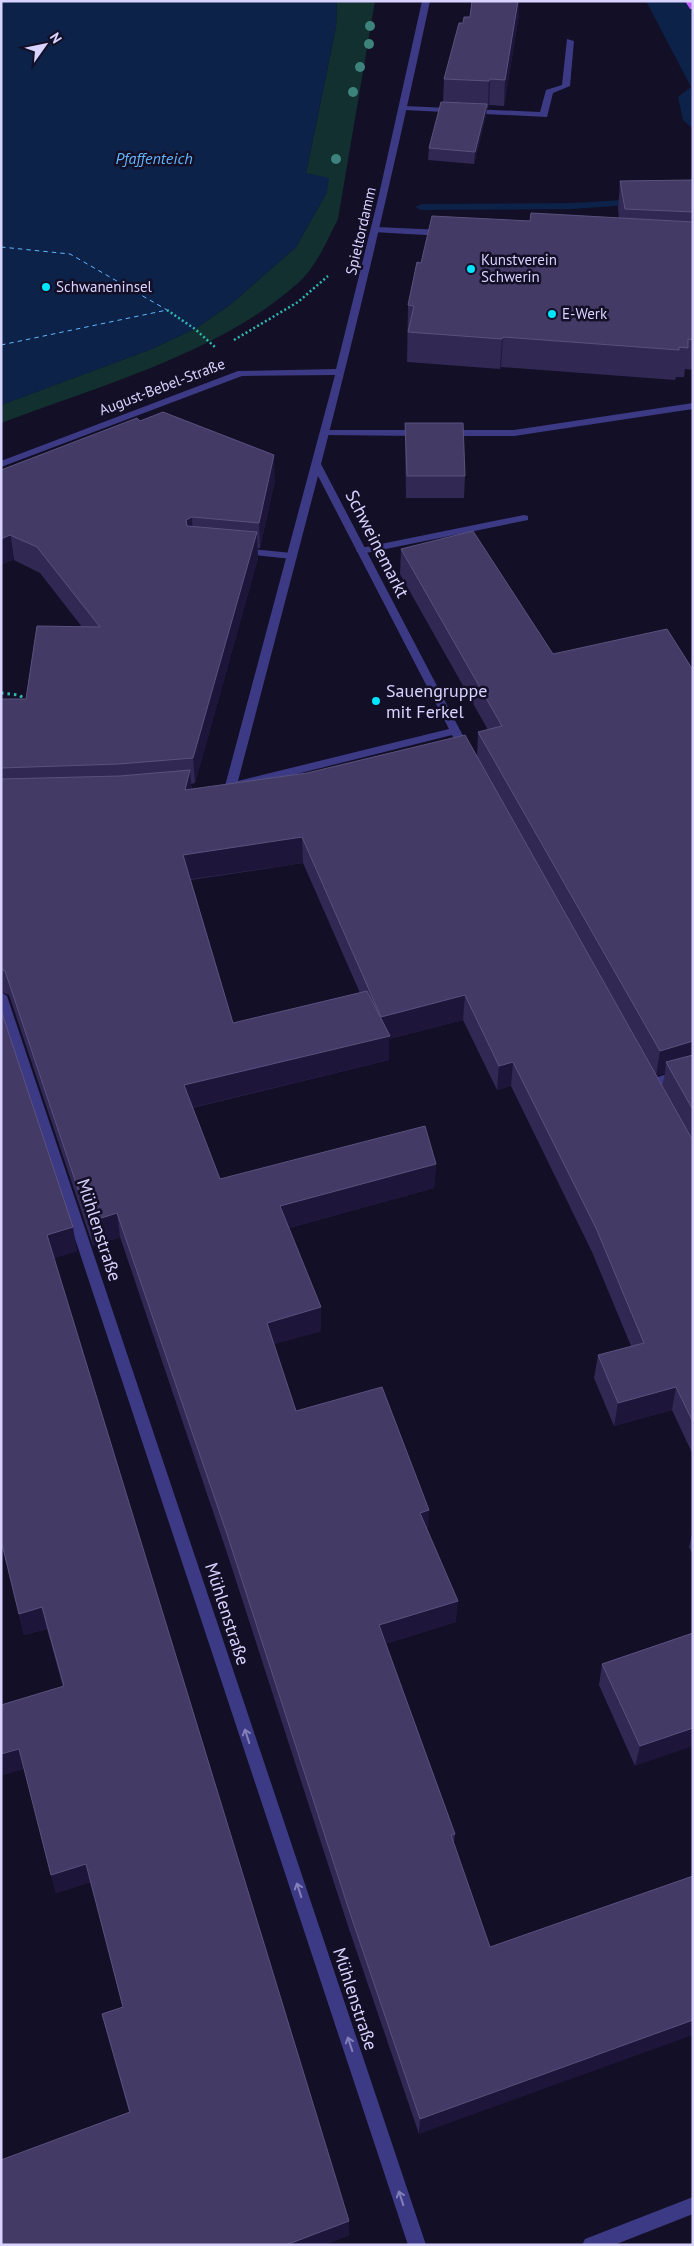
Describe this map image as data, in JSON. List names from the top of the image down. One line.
{"streets":{"street":["Spieltordamm","August-Bebel-Straße","Schweinemarkt","Mühlenstraße"]},"crossings":[["Spieltordamm","August-Bebel-Straße"],["Spieltordamm","Schweinemarkt"]],"one_way":["Mühlenstraße"],"water":["Pfaffenteich"],"places":["Kunstverein Schwerin","Schwaneninsel","E-Werk","Sauengruppe mit Ferkel"],"north":"top right"}
